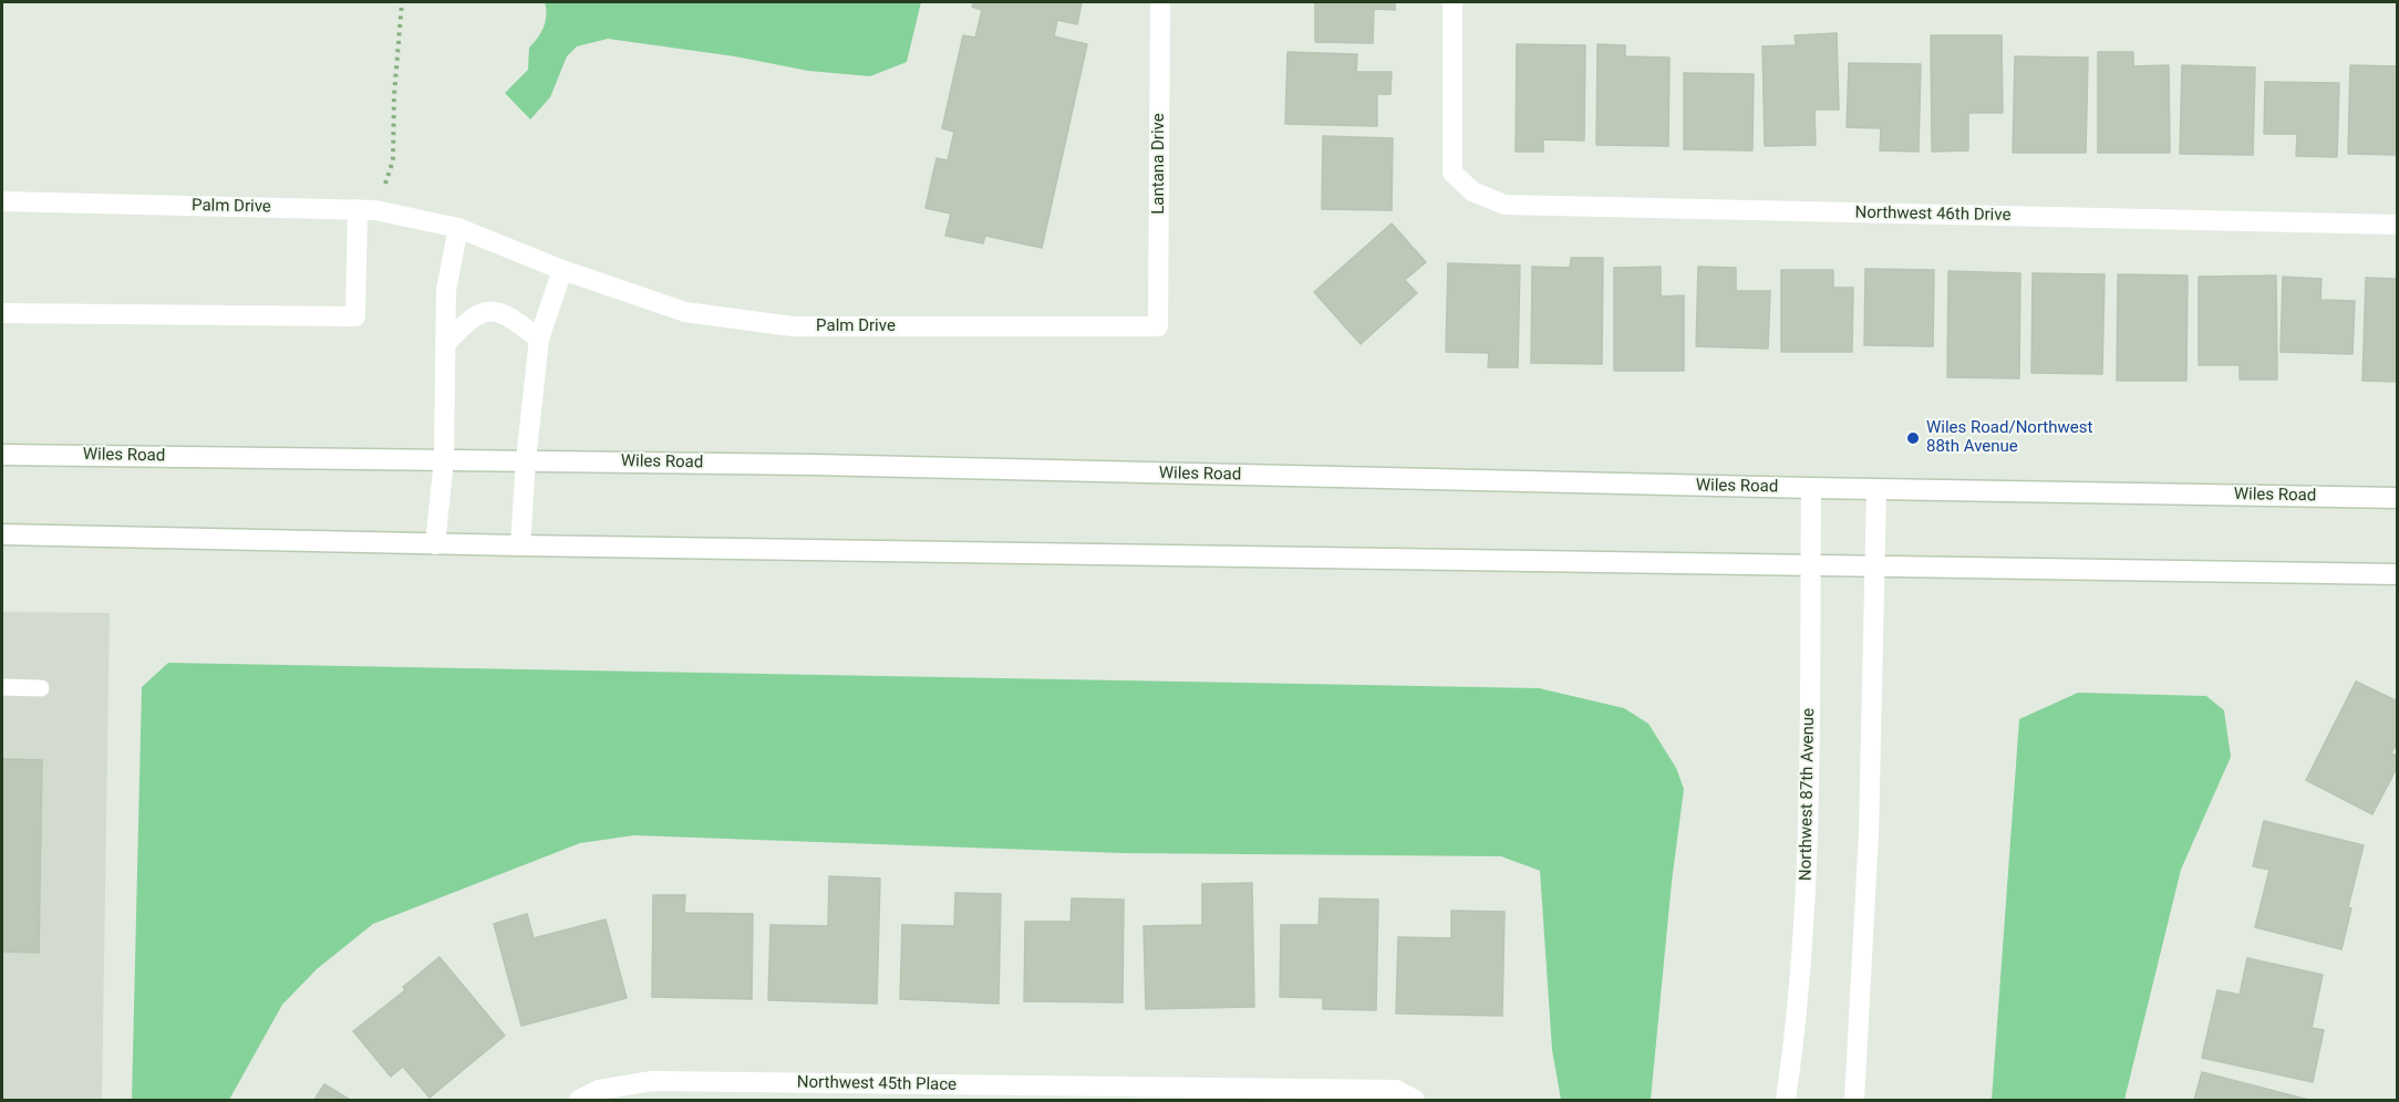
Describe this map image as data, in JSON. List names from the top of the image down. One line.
{"streets":{"street":["Lantana Drive","Palm Drive","Northwest 46th Drive","Wiles Road","Northwest 87th Avenue","Northwest 45th Place"]},"crossings":[["Lantana Drive","Palm Drive"],["Wiles Road","Northwest 87th Avenue"]],"places":["Wiles Road/Northwest 88th Avenue"]}
